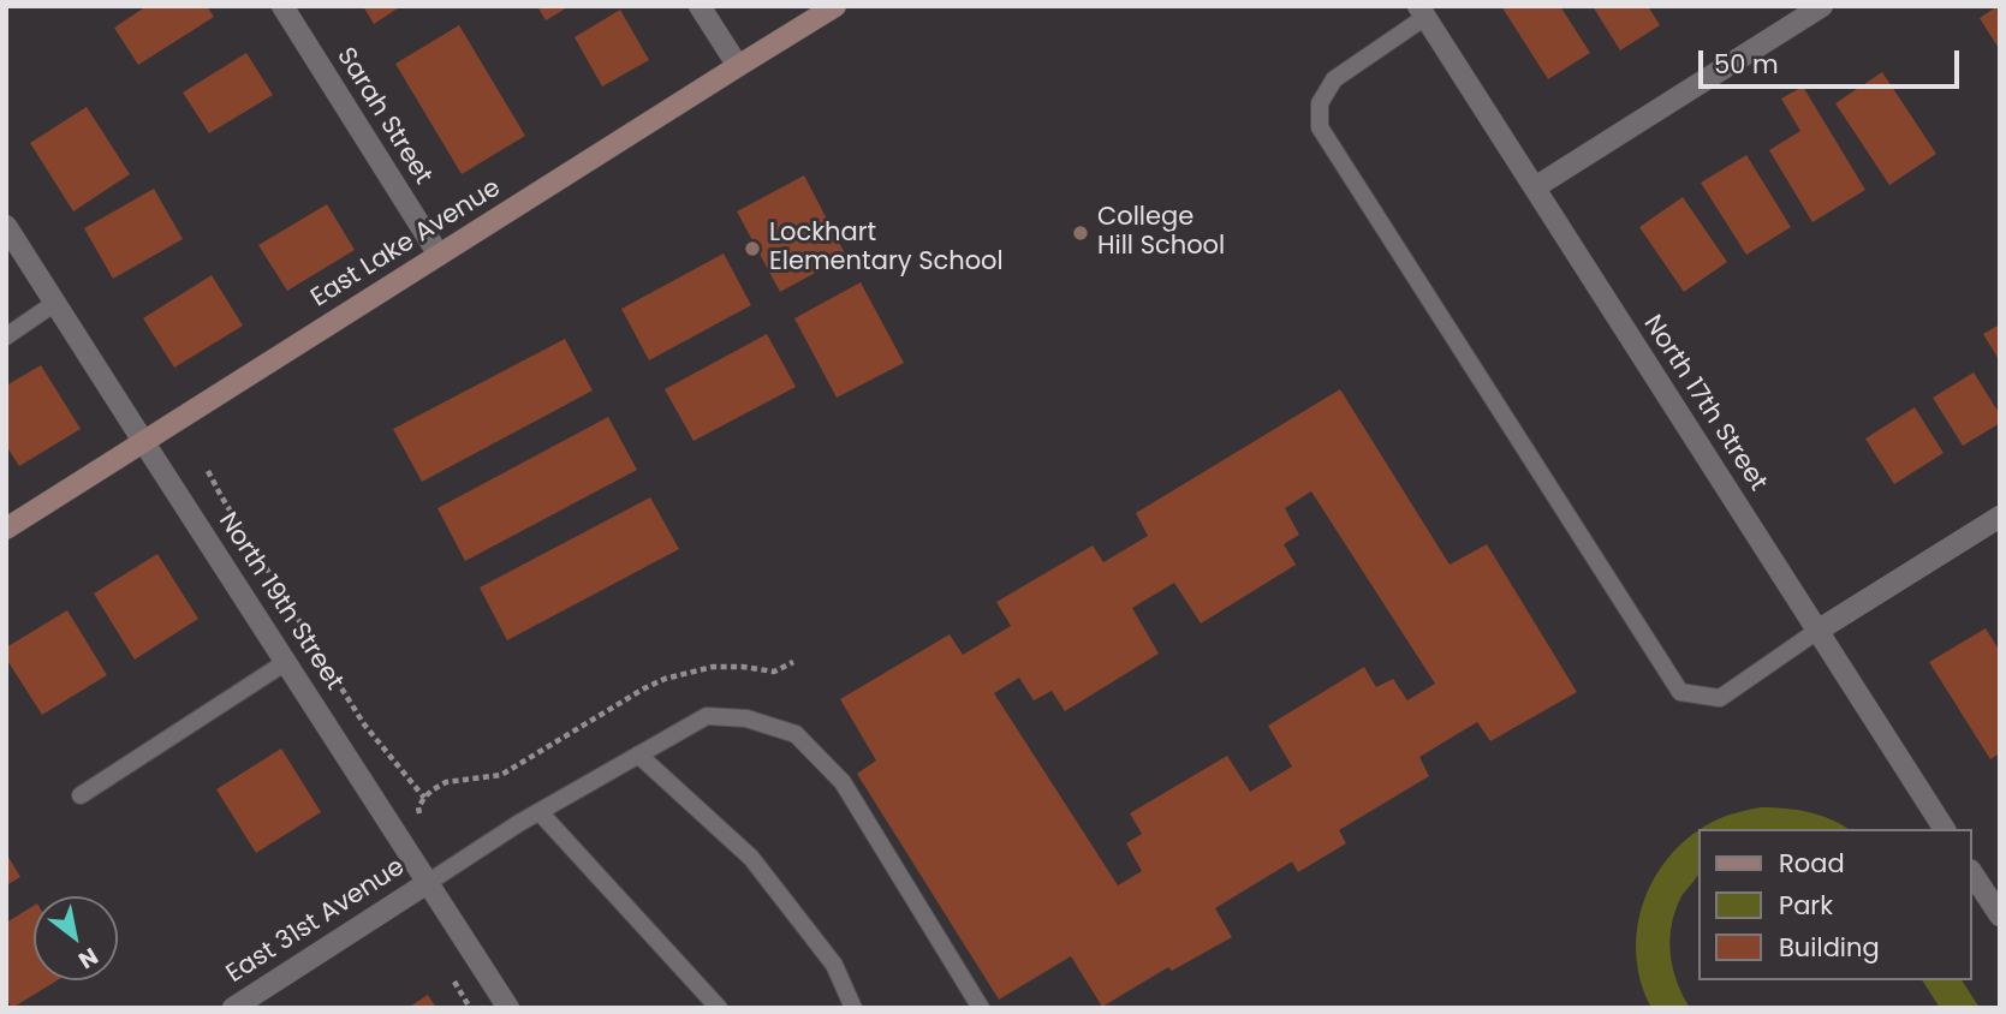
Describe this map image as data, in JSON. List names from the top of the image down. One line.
{"streets":{"street":["Sarah Street","East Lake Avenue","North 17th Street","North 19th Street","East 31st Avenue"]},"crossings":[["Sarah Street","East Lake Avenue"],["East Lake Avenue","North 19th Street"],["North 19th Street","East 31st Avenue"]],"places":["College Hill School","Lockhart Elementary School"],"legend":["Road","Park","Building"],"scale_bar":"50 m","north":"bottom right"}
